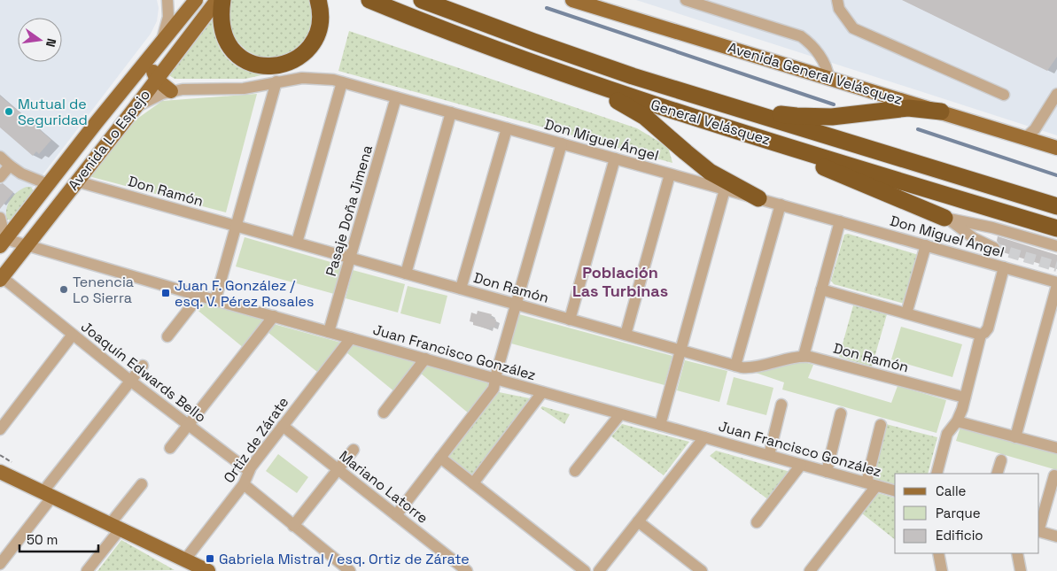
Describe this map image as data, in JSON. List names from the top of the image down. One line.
{"streets":{"highway":["General Velásquez"],"main road":["Avenida General Velásquez","Avenida Lo Espejo"],"street":["Don Miguel Ángel","Don Ramón","Pasaje Doña Jimena","Juan Francisco González","Joaquín Edwards Bello","Ortiz de Zárate","Mariano Latorre"]},"crossings":[["Avenida Lo Espejo","Don Miguel Ángel"],["Avenida Lo Espejo","Don Ramón"],["Avenida Lo Espejo","Juan Francisco González"],["Avenida Lo Espejo","Joaquín Edwards Bello"],["Don Miguel Ángel","Pasaje Doña Jimena"],["Don Ramón","Pasaje Doña Jimena"],["Pasaje Doña Jimena","Juan Francisco González"],["Juan Francisco González","Ortiz de Zárate"],["Joaquín Edwards Bello","Ortiz de Zárate"],["Ortiz de Zárate","Mariano Latorre"]],"districts":["Población Las Turbinas"],"places":{"other":["Mutual de Seguridad","Tenencia Lo Sierra"],"transit":["Juan F. González / esq. V. Pérez Rosales","Gabriela Mistral / esq. Ortiz de Zárate"]},"legend":["Calle","Parque","Edificio"],"scale_bar":"50 m","north":"right"}
